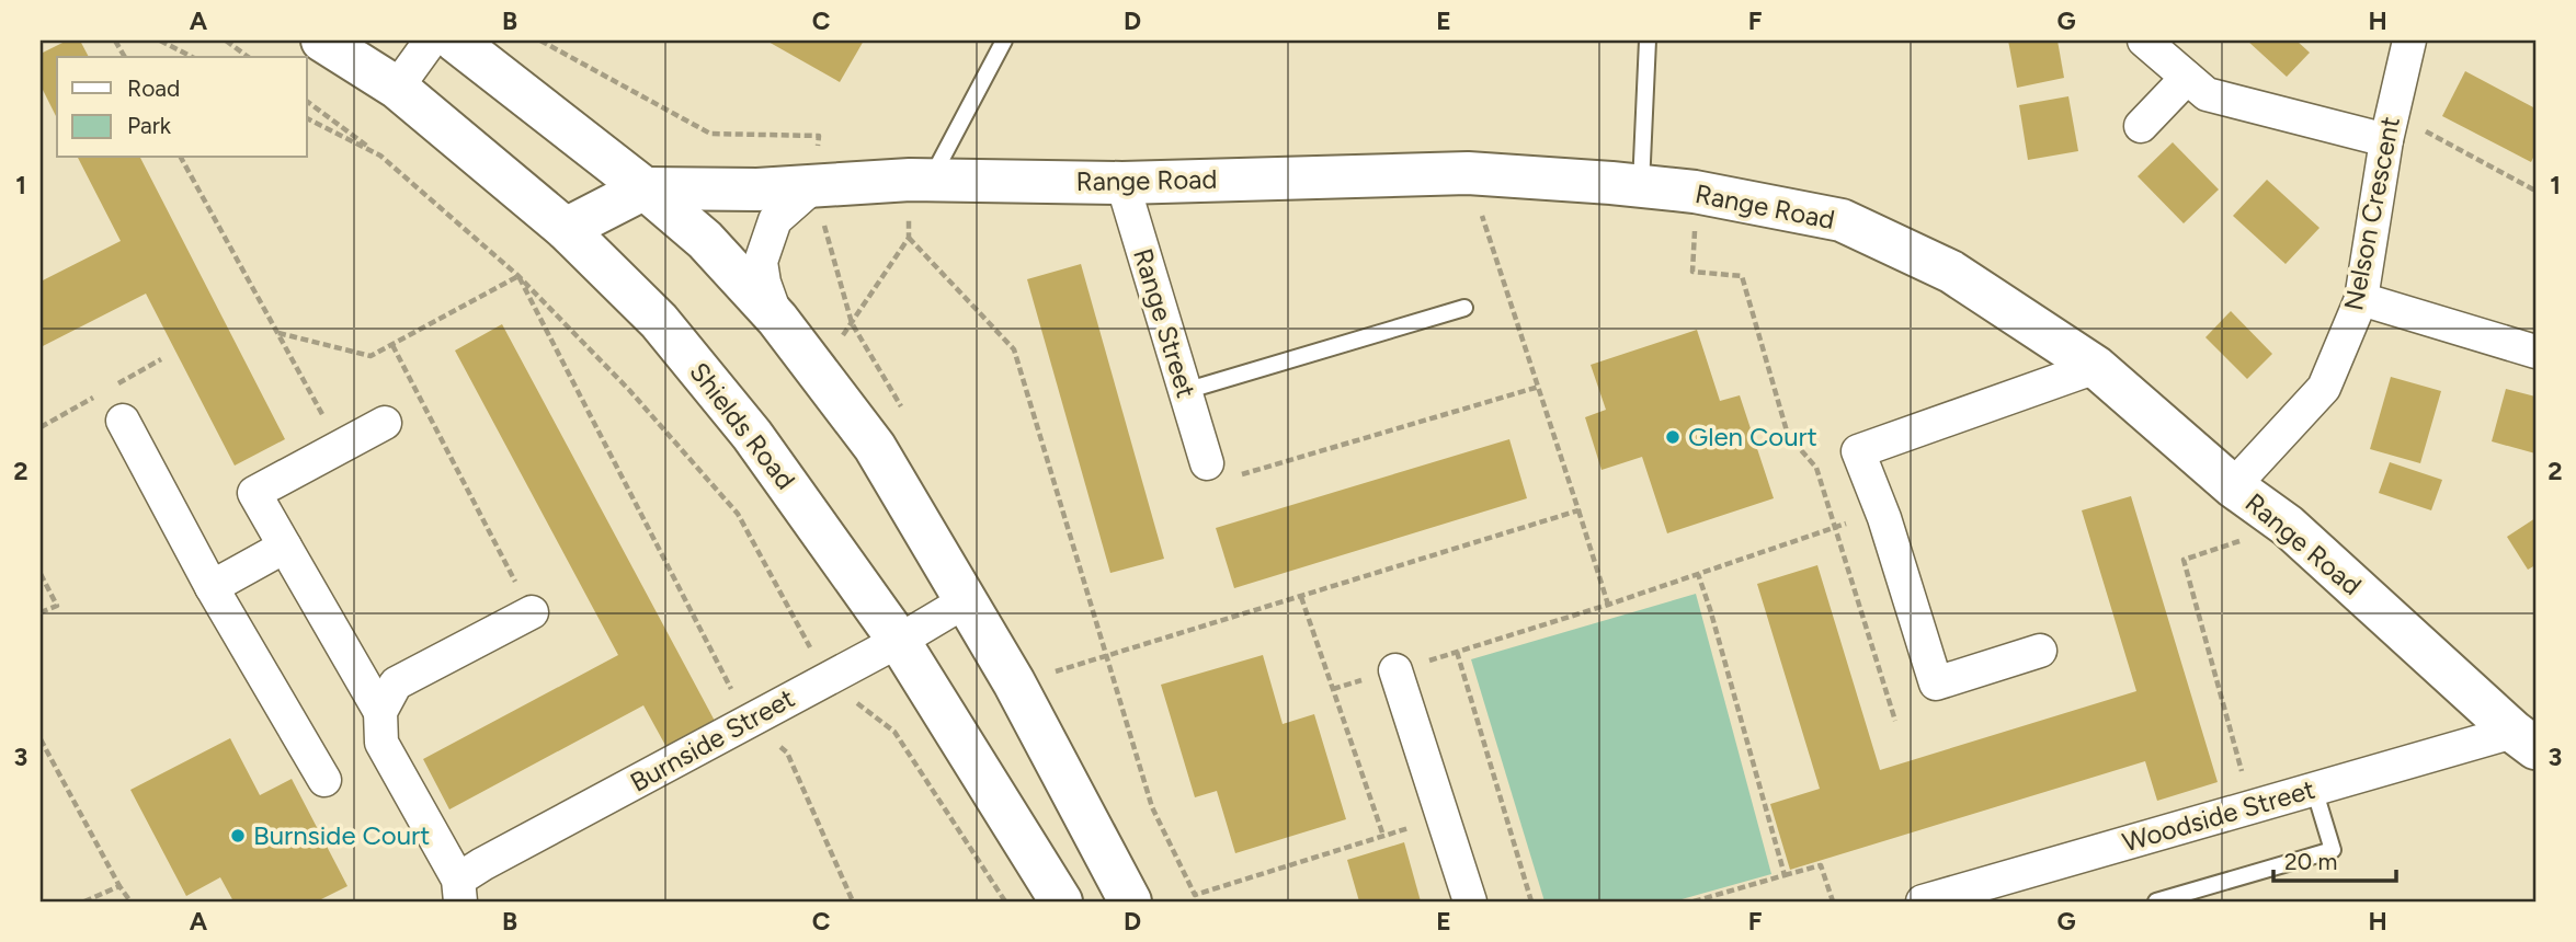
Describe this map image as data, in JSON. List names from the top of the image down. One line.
{"streets":{"main road":["Range Road","Shields Road"],"street":["Nelson Crescent","Range Street","Burnside Street","Woodside Street"]},"crossings":[["Range Road","Nelson Crescent"],["Range Road","Range Street"],["Range Road","Shields Road"],["Range Road","Woodside Street"],["Shields Road","Burnside Street"]],"places":["Glen Court","Burnside Court"],"legend":["Road","Park"],"scale_bar":"20 m","grid":{"columns":["A","B","C","D","E","F","G","H"],"rows":["1","2","3"]}}
